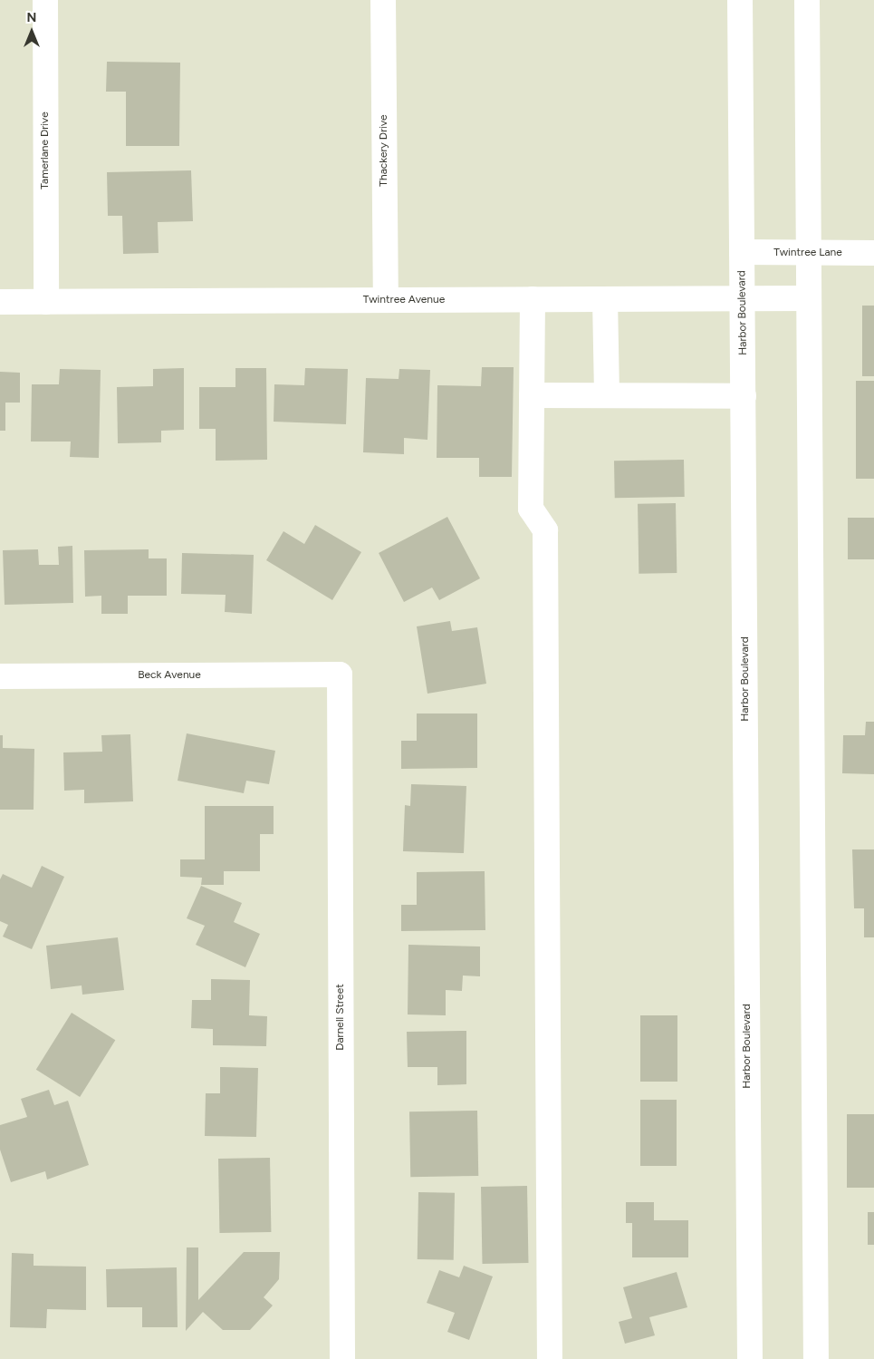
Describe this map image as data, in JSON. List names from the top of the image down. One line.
{"streets":{"main road":["Tamerlane Drive","Thackery Drive","Twintree Lane","Twintree Avenue","Harbor Boulevard","Beck Avenue","Darnell Street"]},"crossings":[["Tamerlane Drive","Twintree Avenue"],["Thackery Drive","Twintree Avenue"],["Twintree Lane","Harbor Boulevard"],["Twintree Avenue","Harbor Boulevard"],["Beck Avenue","Darnell Street"]],"north":"top"}
